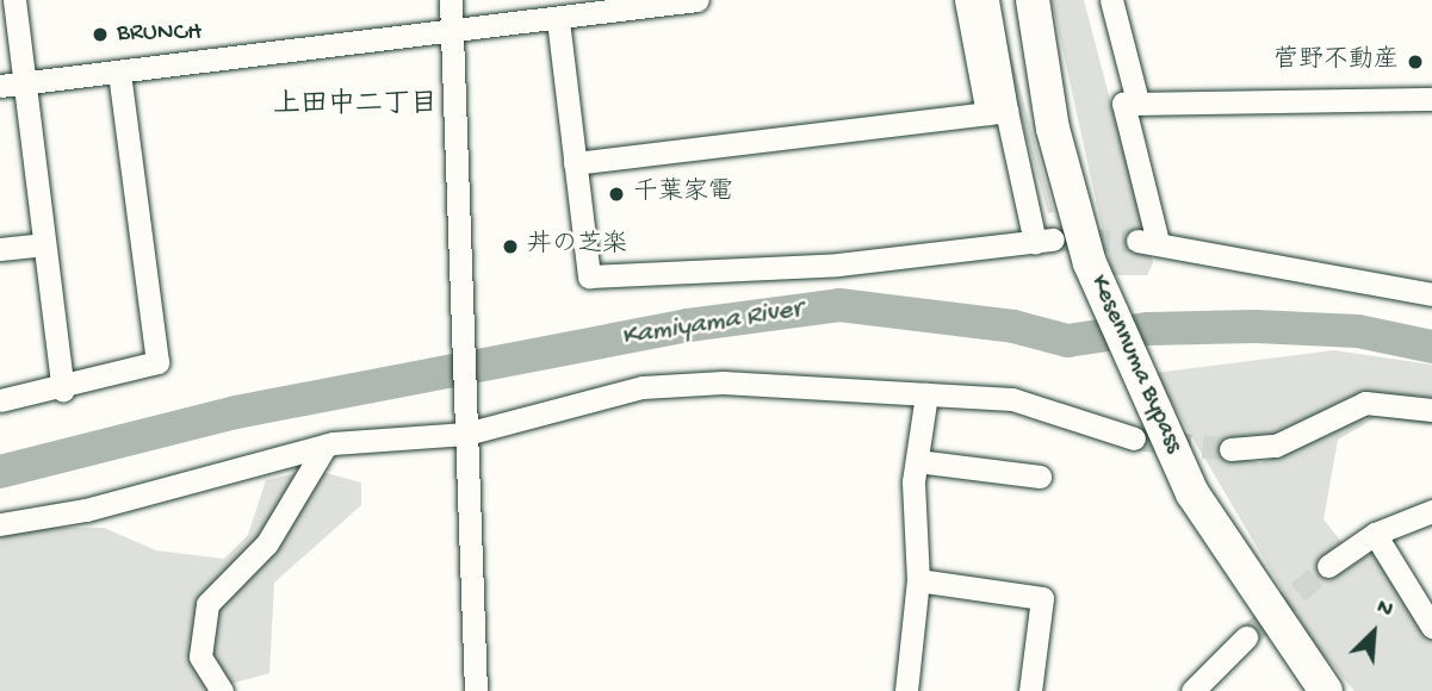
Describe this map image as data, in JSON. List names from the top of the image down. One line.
{"streets":{"highway":["Kesennuma Bypass"]},"districts":["上田中二丁目"],"water":["Kamiyama River"],"places":["BRUNCH","菅野不動産","千葉家電","丼の芝楽"],"north":"top right"}
